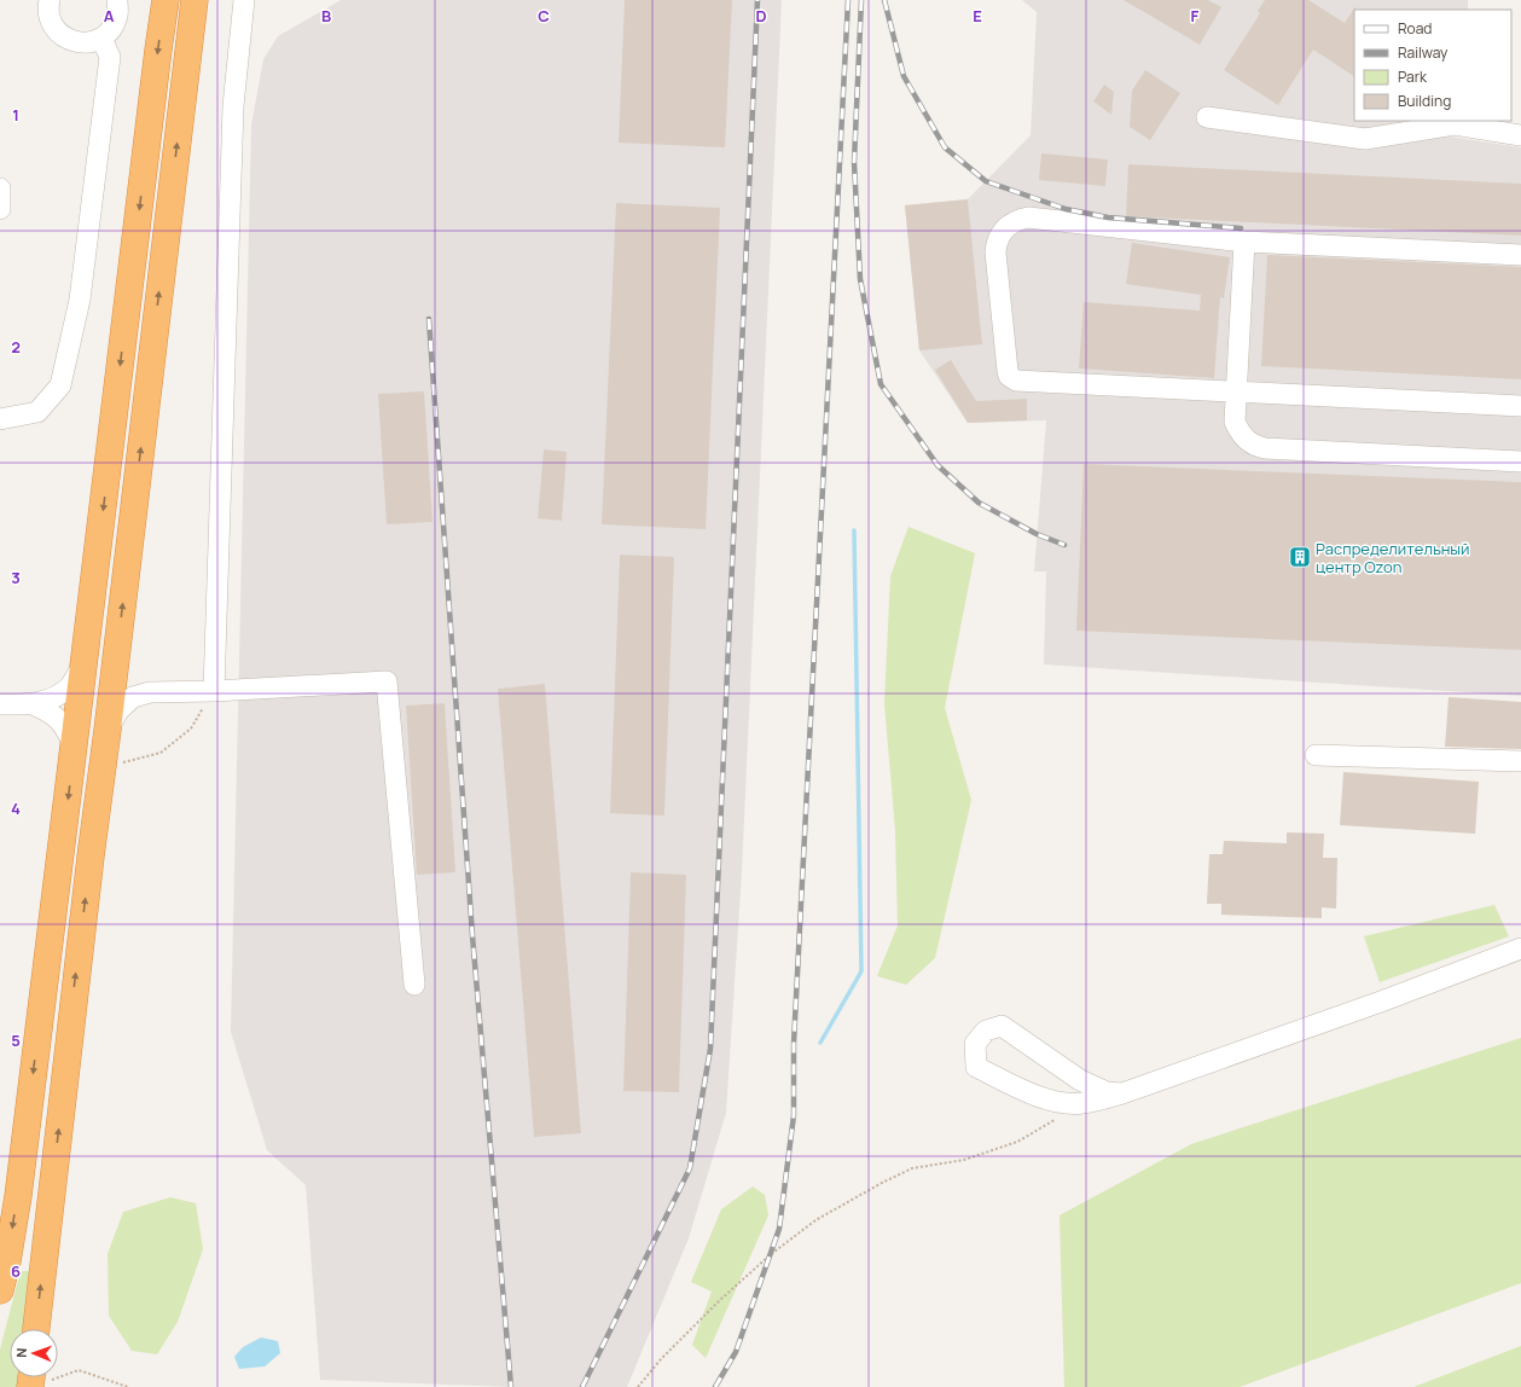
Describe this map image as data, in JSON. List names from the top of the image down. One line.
{"places":{"building":["Распределительный центр Ozon"]},"legend":["Road","Railway","Park","Building"],"north":"left","grid":{"columns":["A","B","C","D","E","F"],"rows":["1","2","3","4","5","6"]}}
